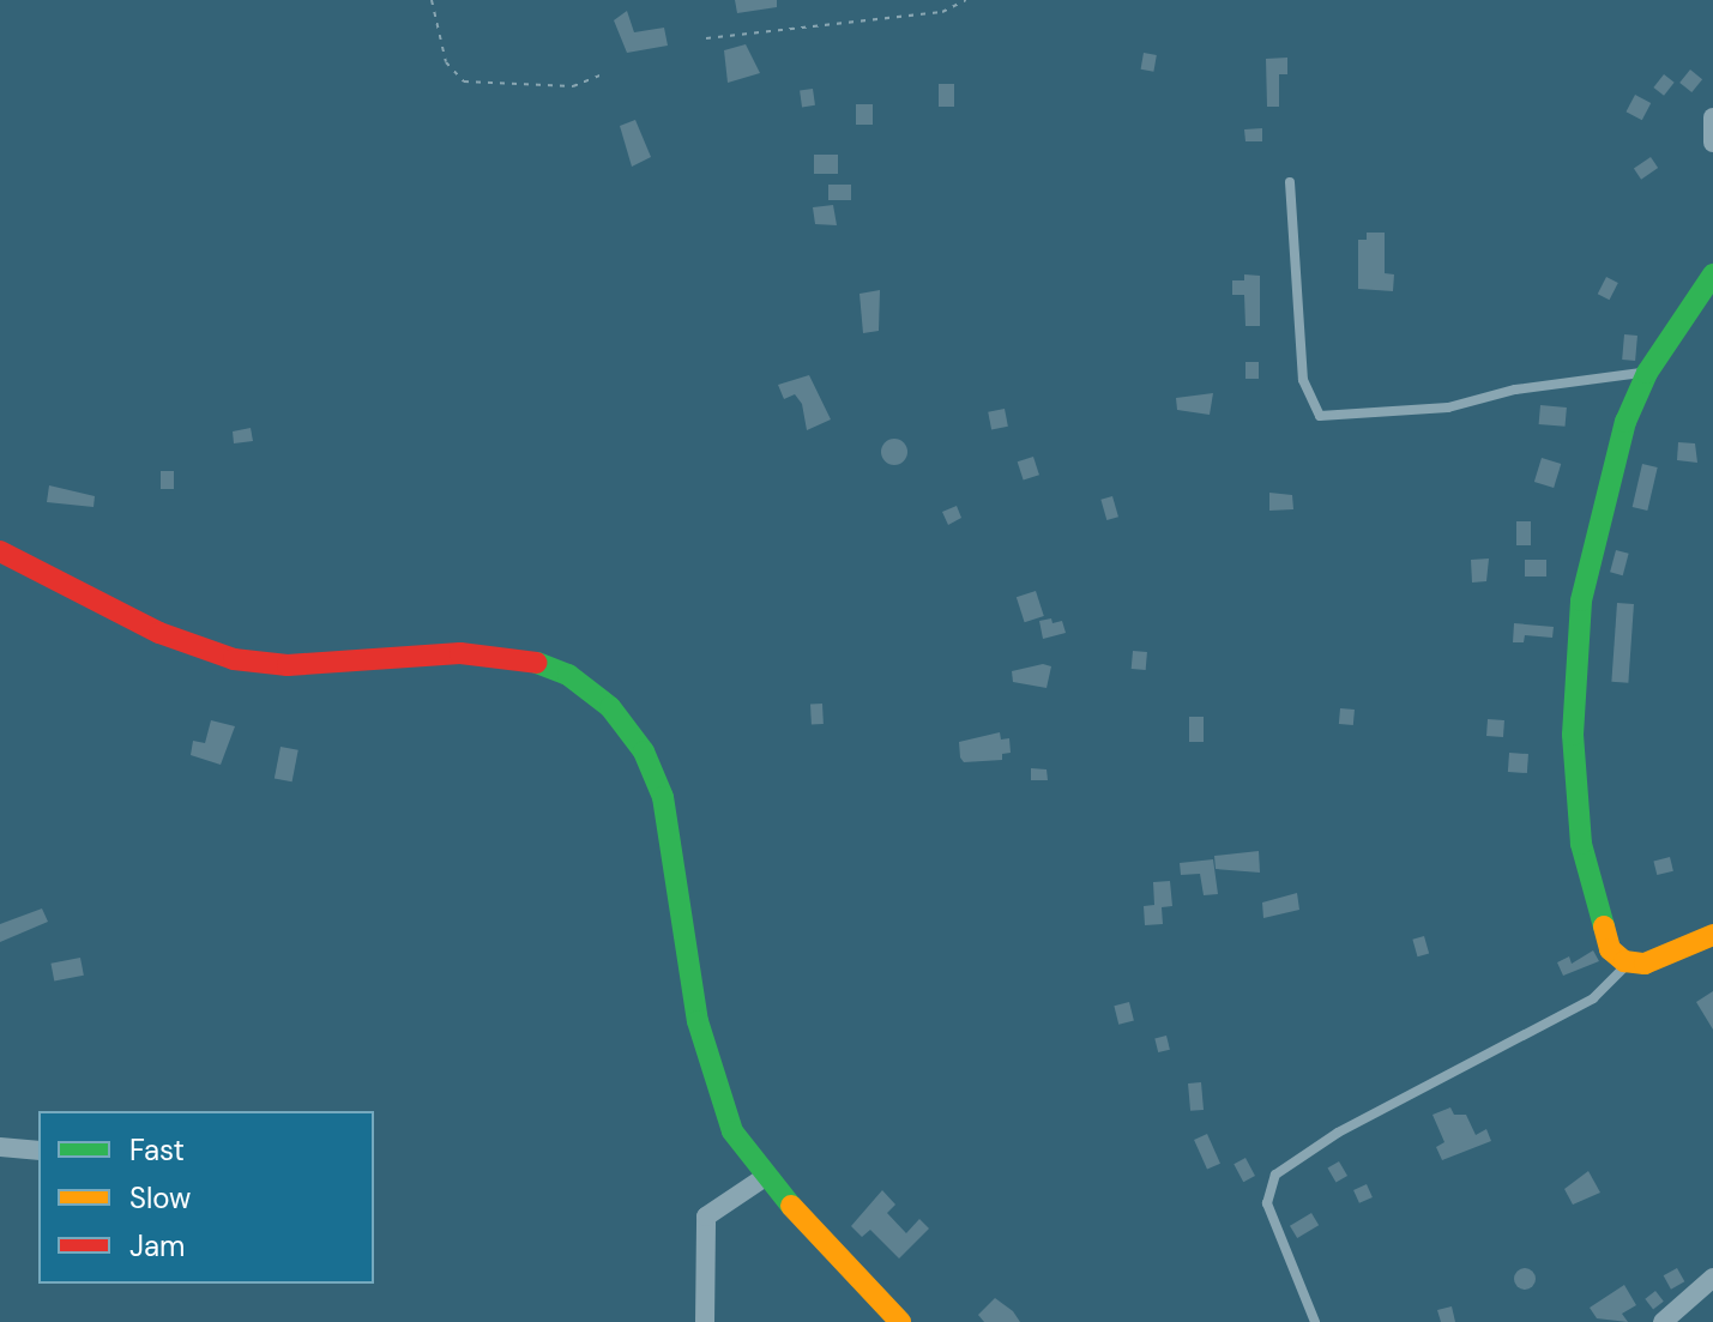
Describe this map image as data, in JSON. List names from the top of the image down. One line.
{"legend":["Fast","Slow","Jam"]}
